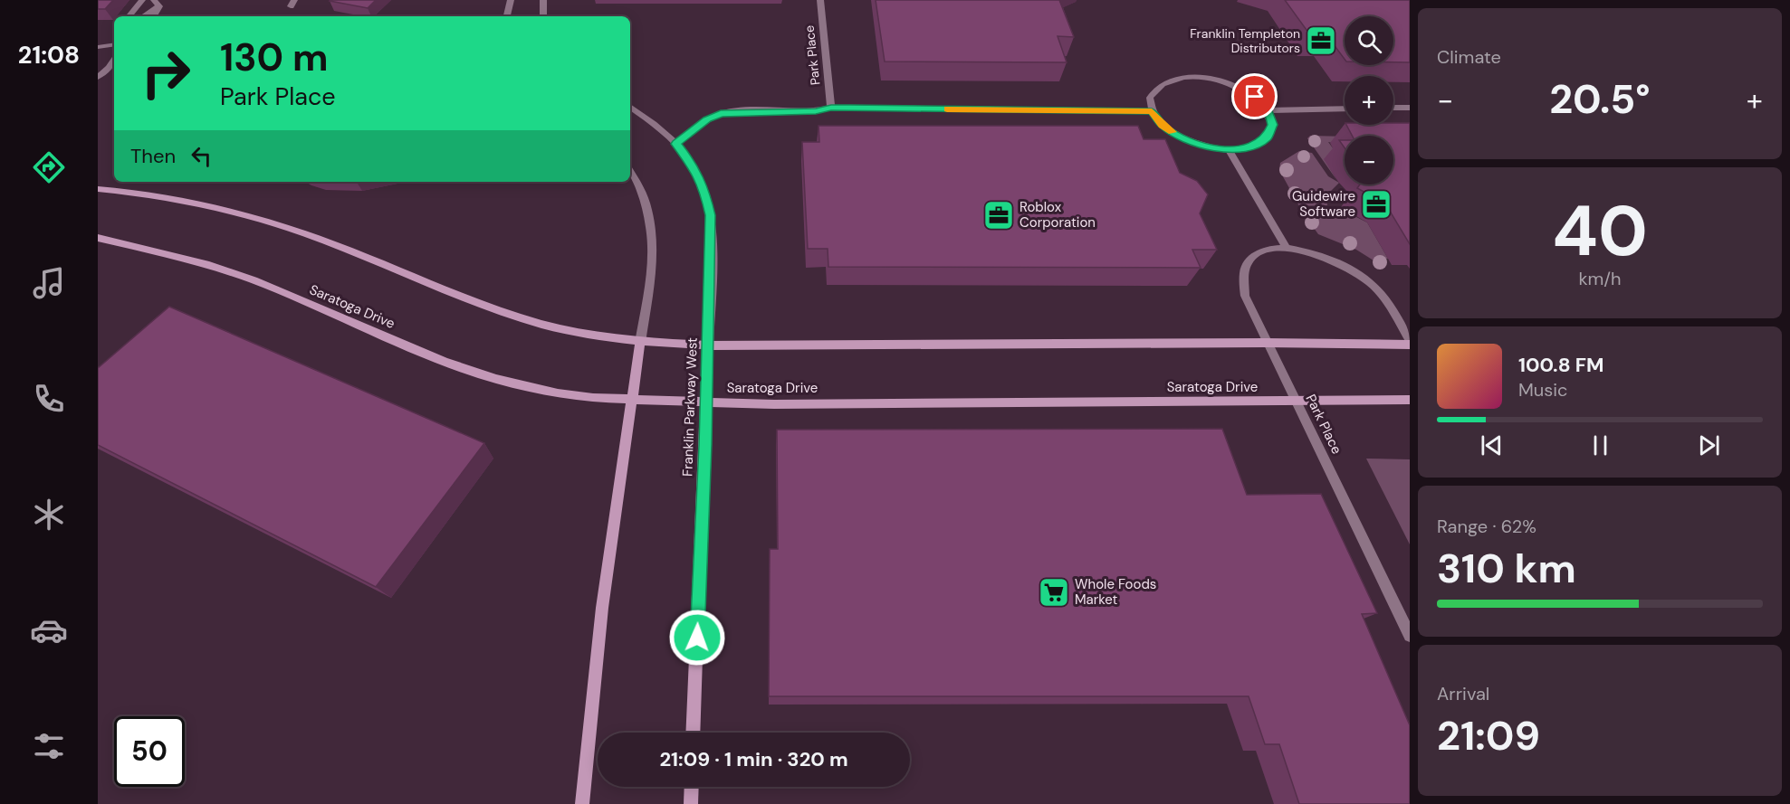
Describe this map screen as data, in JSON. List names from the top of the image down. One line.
{"streets":{"main road":["Saratoga Drive","Franklin Parkway West"],"street":["Park Place"]},"crossings":[["Park Place","Saratoga Drive"],["Saratoga Drive","Franklin Parkway West"]],"places":{"office":["Franklin Templeton Distributors","Guidewire Software","Roblox Corporation"],"supermarket":["Whole Foods Market"]},"page":{"tabs":"21:08","tile":["Climate",["40","km/h"],["Range · 62%","310 km"],["Arrival","21:09"]],"map_buttons":["+","−"],"turn":["130 m","Park Place"],"heat":["−","20.5°","+"],"then":"Then","song":["100.8 FM","Music"],"limit":"50","trip":"21:09 · 1 min · 320 m"}}
